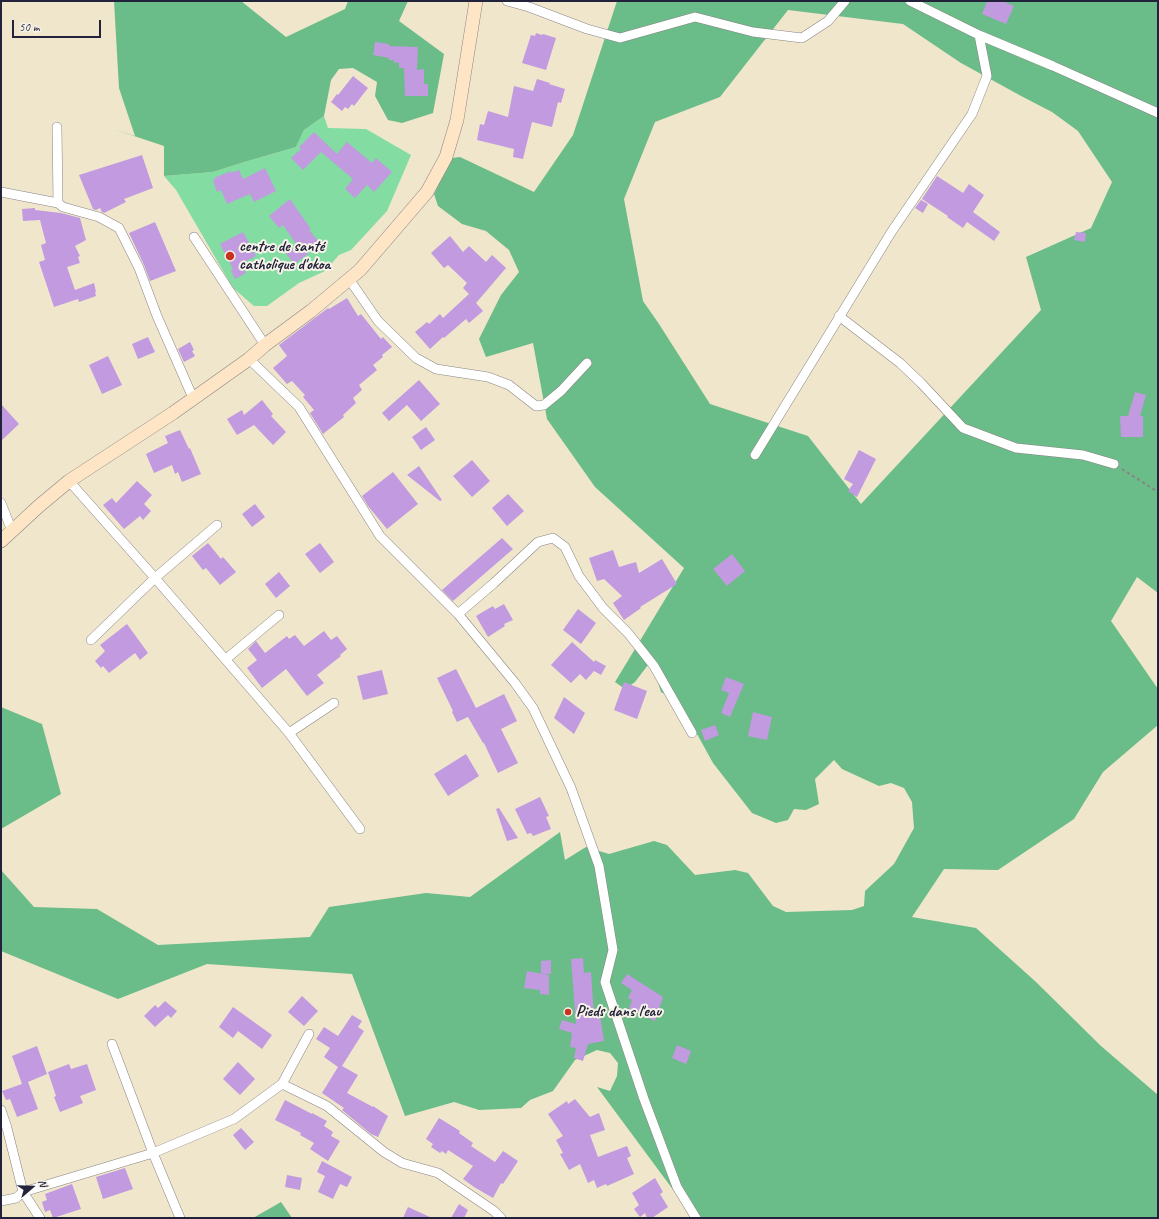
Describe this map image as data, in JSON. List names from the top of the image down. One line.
{"places":["centre de santé catholique d'okoa","Pieds dans l'eau"],"scale_bar":"50 m","north":"right"}
